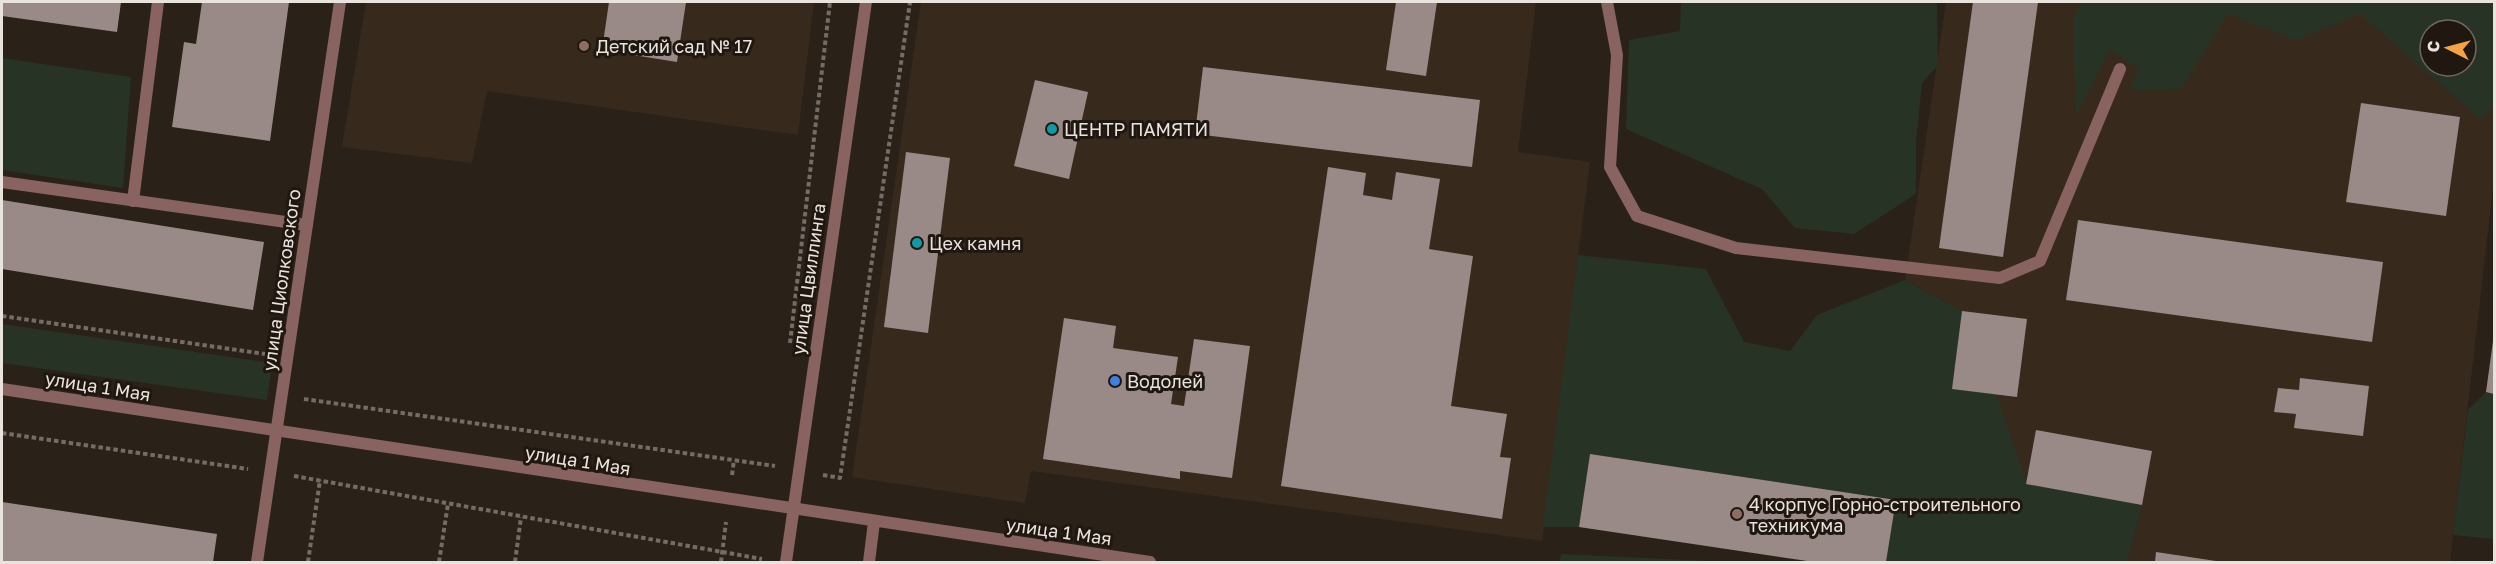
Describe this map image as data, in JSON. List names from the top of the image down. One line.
{"streets":{"street":["улица Цвиллинга","улица Циолковского","улица 1 Мая"]},"crossings":[["улица Цвиллинга","улица 1 Мая"],["улица Циолковского","улица 1 Мая"]],"places":["Детский сад № 17","ЦЕНТР ПАМЯТИ","Цех камня","Водолей","4 корпус Горно-строительного техникума"],"north":"left"}
